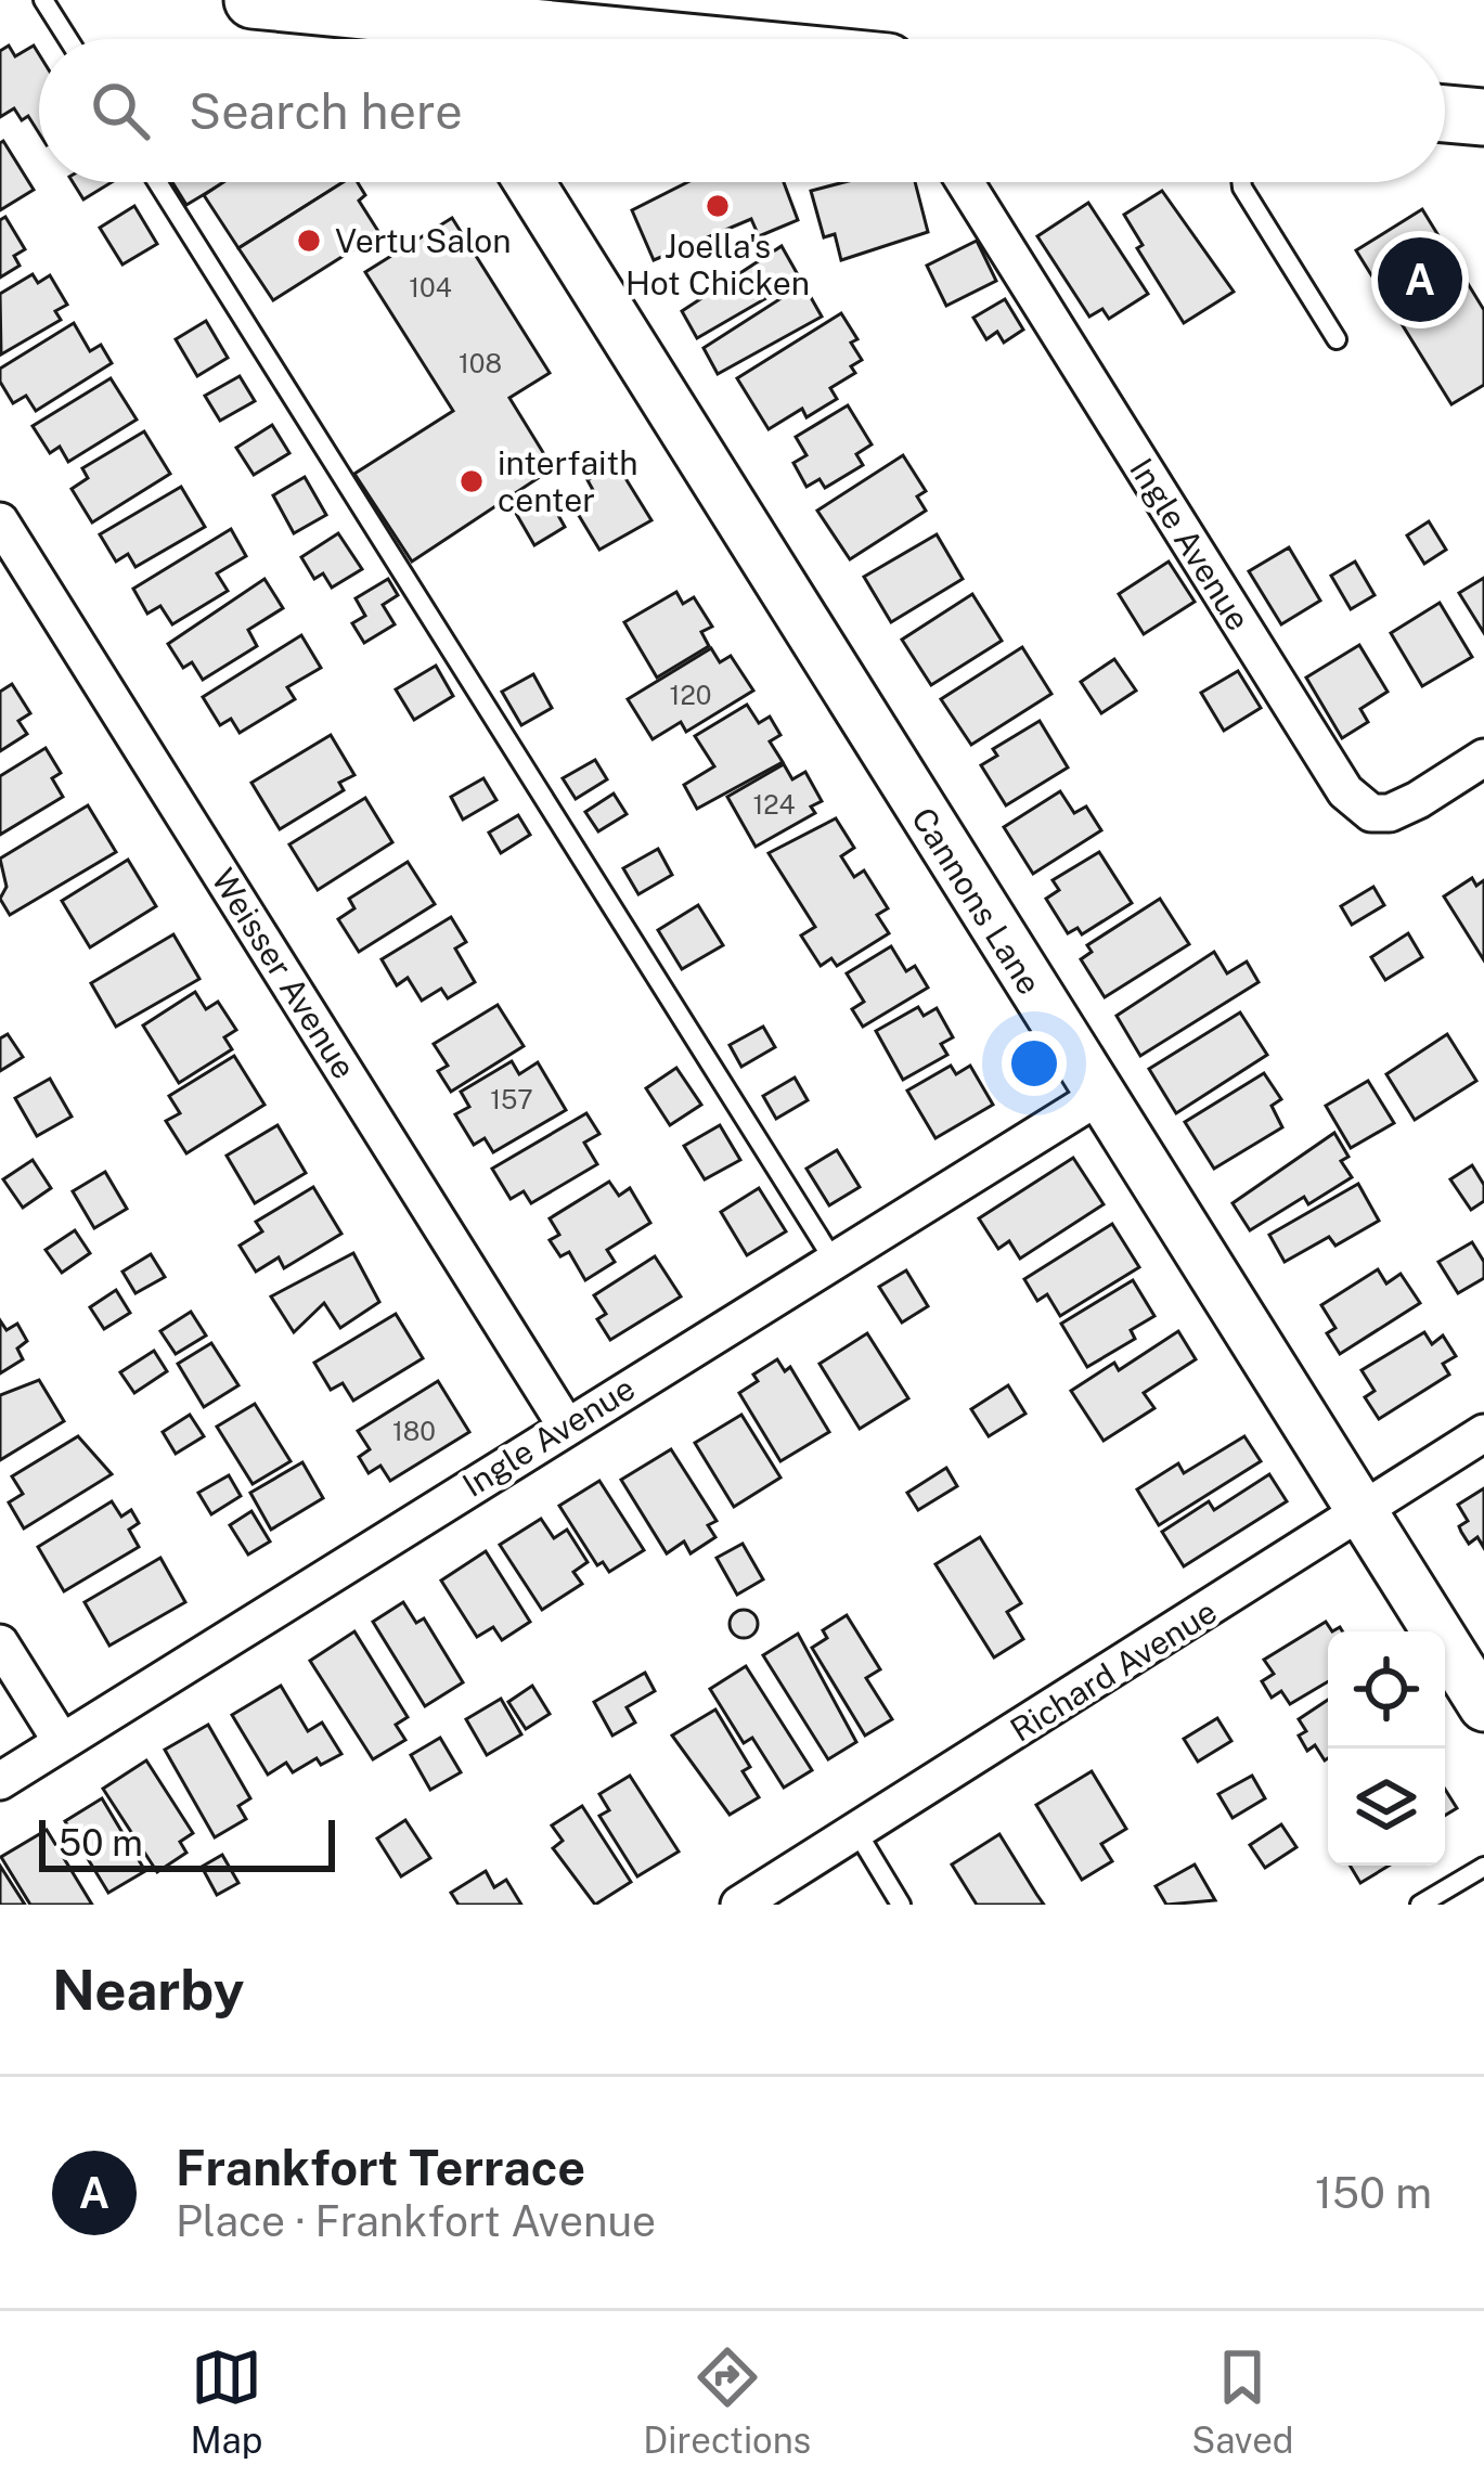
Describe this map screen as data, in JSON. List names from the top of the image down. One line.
{"streets":{"main road":["Cannons Lane"],"street":["Ingle Avenue","Weisser Avenue","Richard Avenue"]},"crossings":[["Ingle Avenue","Cannons Lane"],["Ingle Avenue","Weisser Avenue"],["Cannons Lane","Richard Avenue"]],"places":["Joella's Hot Chicken","Vertu Salon","interfaith center"],"house_numbers":["104","108","120","124","157","180"],"scale_bar":"50 m","page":{"search":"Search here","pins":"A","scale":"50 m","heading":"Nearby","list":[{"mark":"A","name":"Frankfort Terrace","note":"Place · Frankfort Avenue","value":"150 m"}],"nav":["Map","Directions","Saved"]}}
